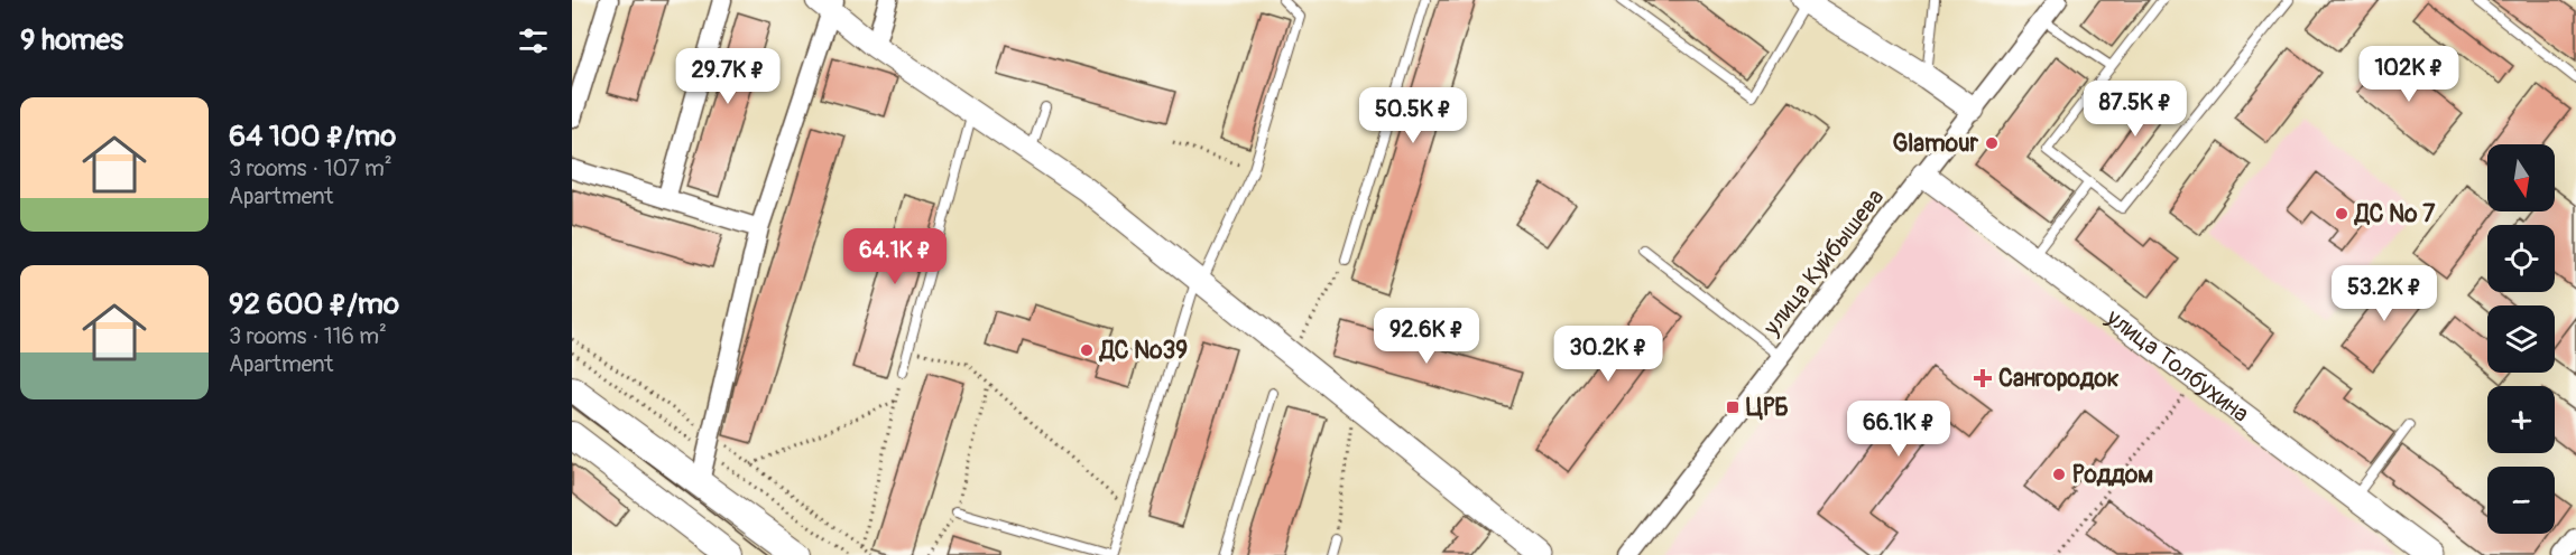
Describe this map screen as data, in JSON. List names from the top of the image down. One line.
{"streets":{"street":["улица Куйбышева","улица Толбухина"]},"crossings":[["улица Куйбышева","улица Толбухина"]],"places":{"other":["Glamour","ДС № 7","ДС №39","Роддом"],"health":["Сангородок"],"transit":["ЦРБ"]},"north":"bottom","page":{"heading":"9 homes","price":["102K ₽","29.7K ₽","87.5K ₽","50.5K ₽","64.1K ₽","53.2K ₽","92.6K ₽","30.2K ₽","66.1K ₽"],"list":[{"name":"64 100 ₽/mo","note":"3 rooms · 107 m² · Apartment"},{"name":"92 600 ₽/mo","note":"3 rooms · 116 m² · Apartment"}],"map_buttons":["+","−"]}}
